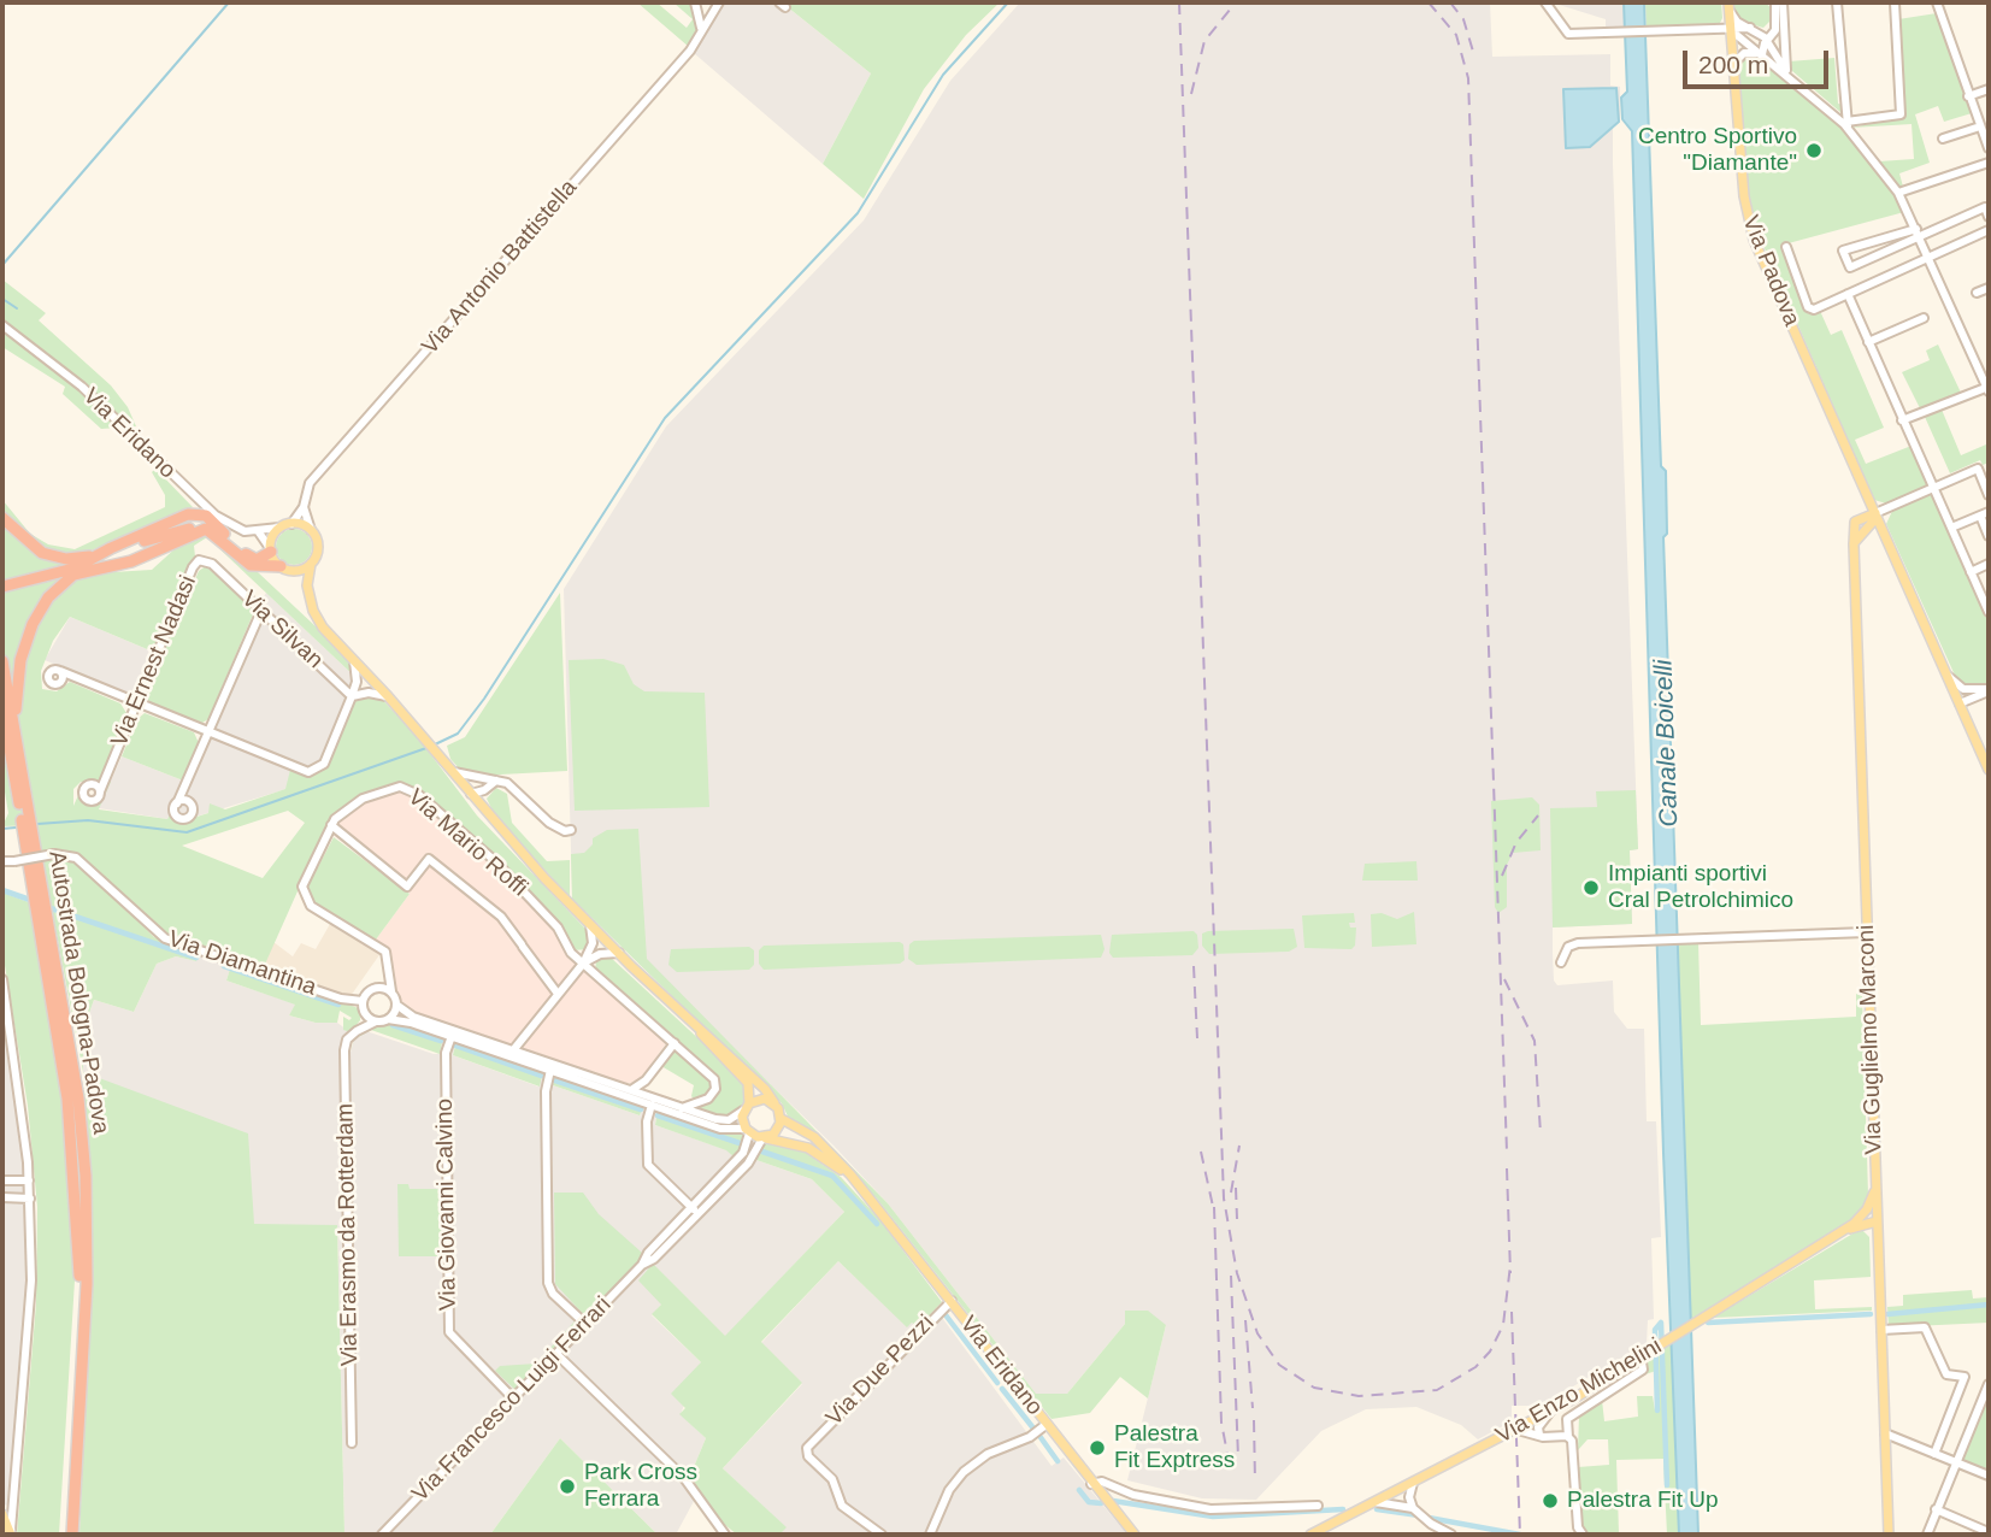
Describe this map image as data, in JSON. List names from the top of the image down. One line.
{"streets":{"highway":["Autostrada Bologna-Padova"],"main road":["Via Padova","Via Eridano","Via Guglielmo Marconi","Via Enzo Michelini"],"street":["Via Antonio Battistella","Via Silvan","Via Ernest Nadasi","Via Mario Roffi","Via Diamantina","Via Giovanni Calvino","Via Erasmo da Rotterdam","Via Due Pezzi","Via Francesco Luigi Ferrari"]},"crossings":[["Via Padova","Via Guglielmo Marconi"],["Via Eridano","Via Due Pezzi"],["Via Eridano","Via Francesco Luigi Ferrari"],["Via Silvan","Via Ernest Nadasi"],["Via Mario Roffi","Via Diamantina"],["Via Mario Roffi","Via Erasmo da Rotterdam"],["Via Diamantina","Via Erasmo da Rotterdam"],["Via Guglielmo Marconi","Via Enzo Michelini"],["Via Giovanni Calvino","Via Francesco Luigi Ferrari"]],"water":["Canale Boicelli"],"places":["Centro Sportivo \"Diamante\"","Impianti sportivi Cral Petrolchimico","Palestra Fit Exptress","Park Cross Ferrara","Palestra Fit Up"],"scale_bar":"200 m"}
